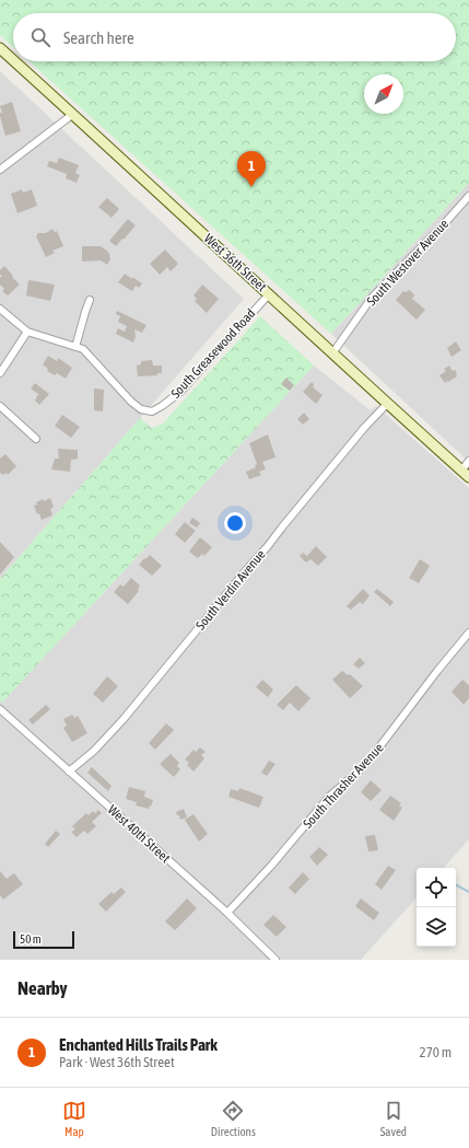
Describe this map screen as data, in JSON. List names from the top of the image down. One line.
{"streets":{"street":["West 36th Street","South Westover Avenue","South Greasewood Road","South Verdin Avenue","South Thrasher Avenue","West 40th Street"]},"crossings":[["West 36th Street","South Westover Avenue"],["West 36th Street","South Greasewood Road"],["West 36th Street","South Verdin Avenue"],["South Verdin Avenue","West 40th Street"],["South Thrasher Avenue","West 40th Street"]],"scale_bar":"50 m","north":"top right","page":{"search":"Search here","pins":"1","scale":"50 m","heading":"Nearby","list":[{"mark":"1","name":"Enchanted Hills Trails Park","note":"Park · West 36th Street","value":"270 m"}],"nav":["Map","Directions","Saved"]}}
